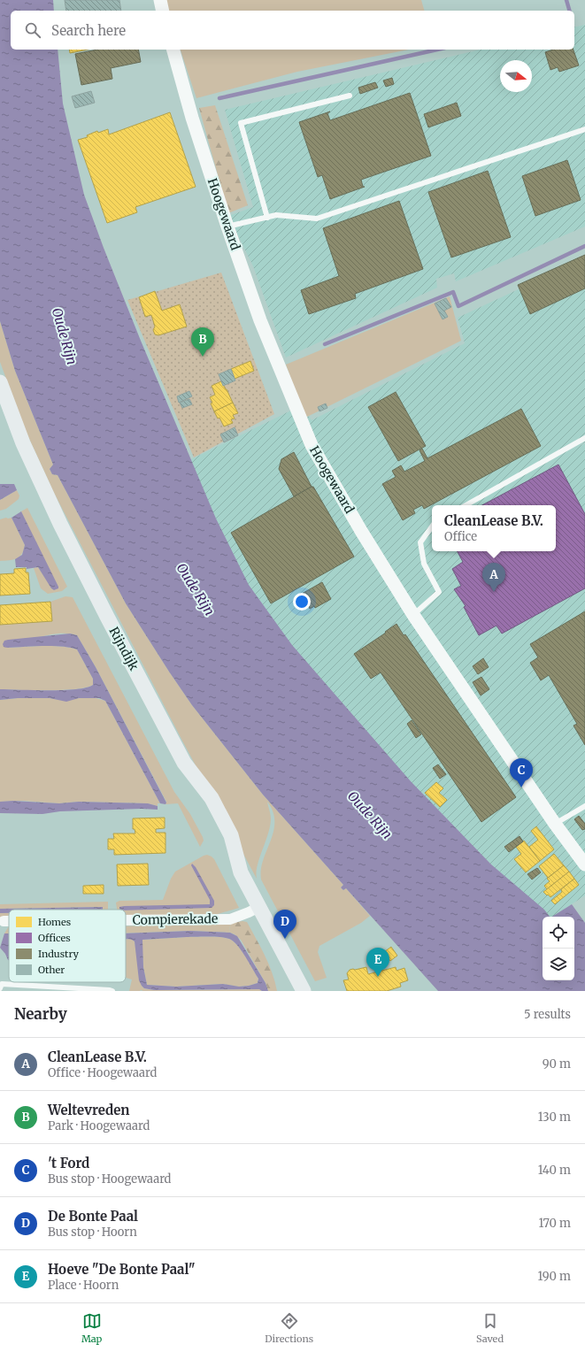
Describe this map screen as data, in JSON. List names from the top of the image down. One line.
{"streets":{"main road":["Rijndijk"],"street":["Hoogewaard","Compierekade"]},"crossings":[["Rijndijk","Compierekade"]],"water":["Oude Rijn"],"legend":["Homes","Offices","Industry","Other"],"north":"right","page":{"search":"Search here","pins":["B","A","C","D","E"],"popup":["CleanLease B.V.","Office"],"heading":["Nearby","5 results"],"list":[{"mark":"A","name":"CleanLease B.V.","note":"Office · Hoogewaard","value":"90 m"},{"mark":"B","name":"Weltevreden","note":"Park · Hoogewaard","value":"130 m"},{"mark":"C","name":"'t Ford","note":"Bus stop · Hoogewaard","value":"140 m"},{"mark":"D","name":"De Bonte Paal","note":"Bus stop · Hoorn","value":"170 m"},{"mark":"E","name":"Hoeve \"De Bonte Paal\"","note":"Place · Hoorn","value":"190 m"}],"nav":["Map","Directions","Saved"]}}
